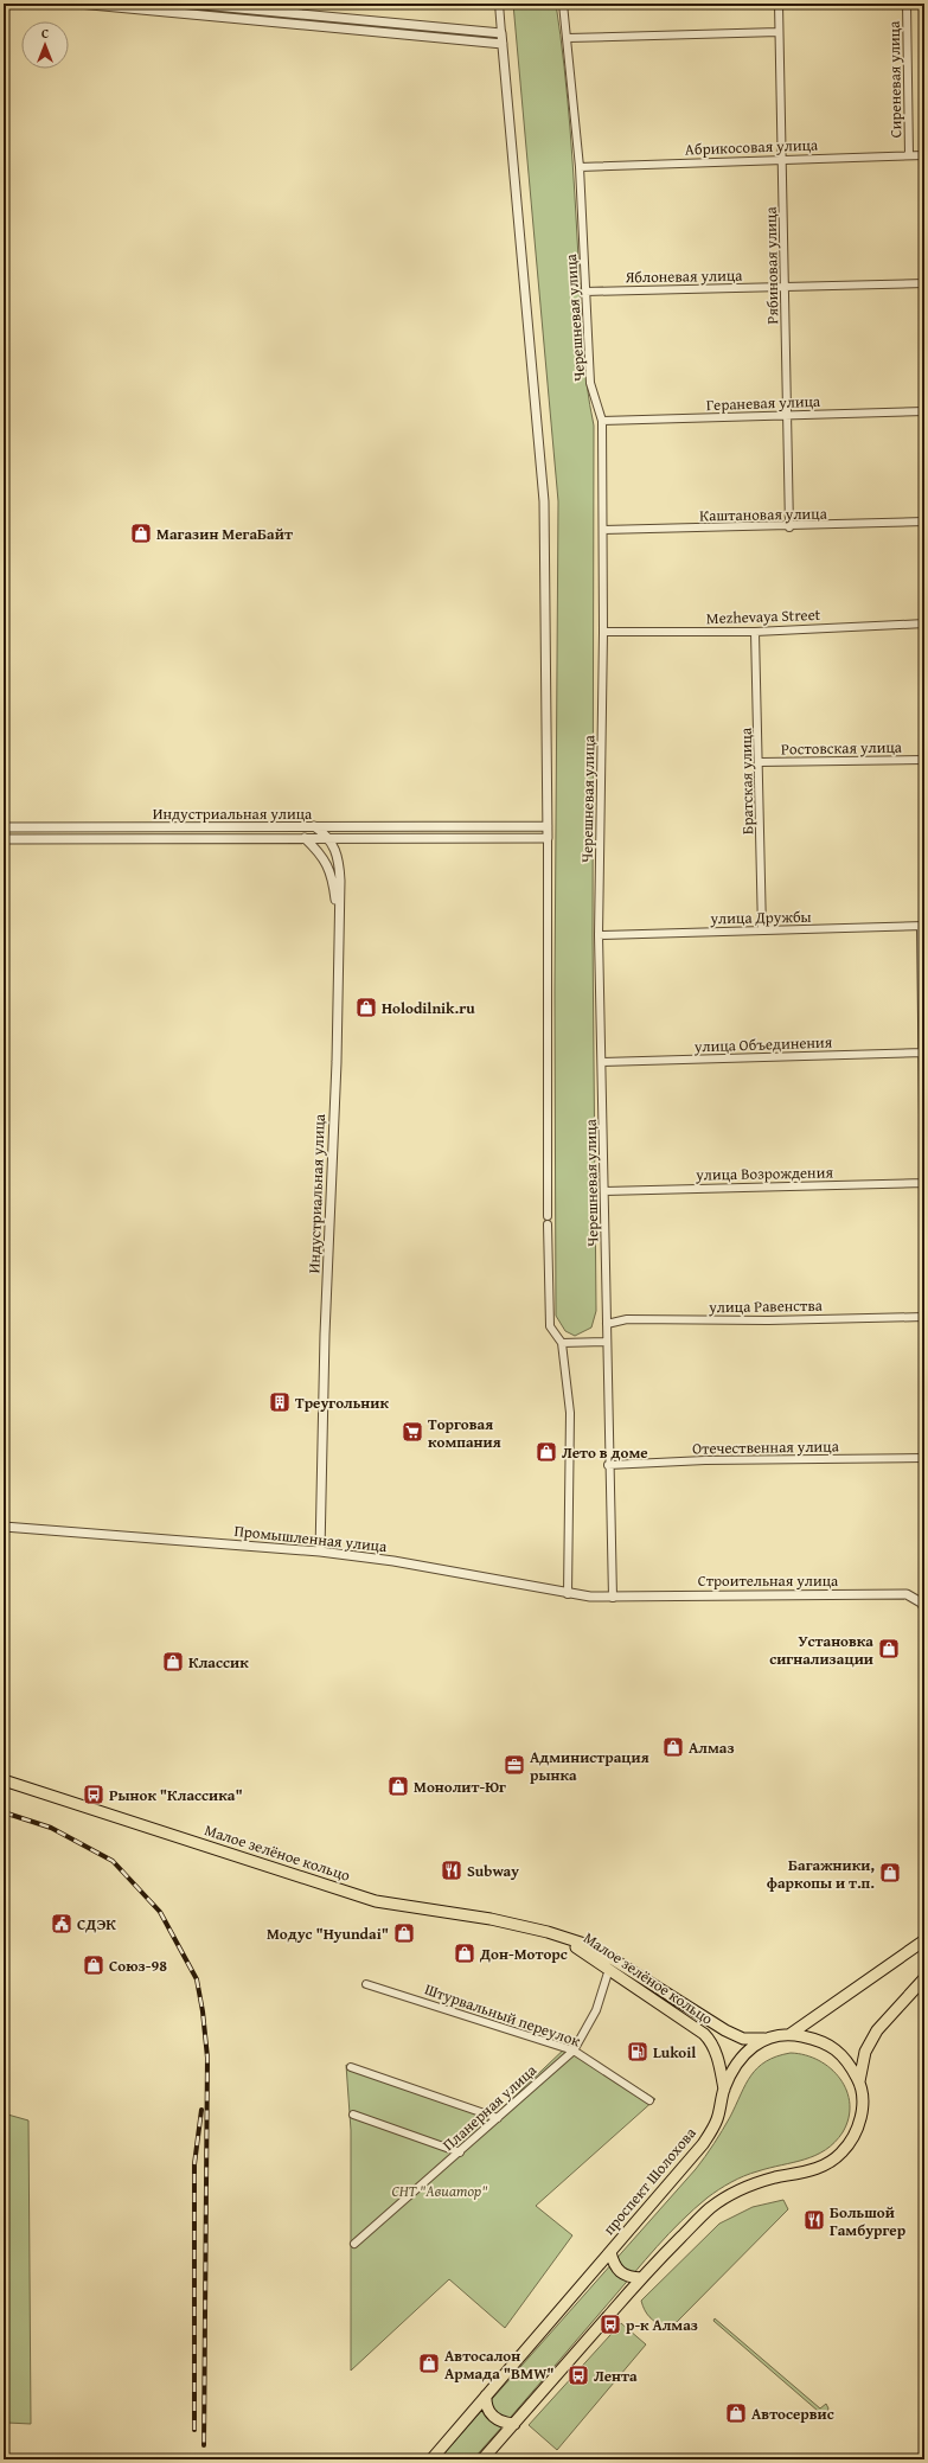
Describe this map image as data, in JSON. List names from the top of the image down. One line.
{"streets":{"main road":["Малое зелёное кольцо","проспект Шолохова"],"street":["Сиреневая улица","Абрикосовая улица","Рябиновая улица","Яблоневая улица","Черешневая улица","Гераневая улица","Каштановая улица","Mezhevaya Street","Ростовская улица","Братская улица","Индустриальная улица","улица Дружбы","улица Объединения","улица Возрождения","улица Равенства","Отечественная улица","Промышленная улица","Строительная улица","Штурвальный переулок","Планерная улица"]},"crossings":[["Сиреневая улица","Абрикосовая улица"],["Абрикосовая улица","Рябиновая улица"],["Абрикосовая улица","Черешневая улица"],["Рябиновая улица","Яблоневая улица"],["Рябиновая улица","Гераневая улица"],["Рябиновая улица","Каштановая улица"],["Яблоневая улица","Черешневая улица"],["Черешневая улица","Гераневая улица"],["Черешневая улица","Каштановая улица"],["Черешневая улица","Mezhevaya Street"],["Черешневая улица","улица Дружбы"],["Черешневая улица","улица Объединения"],["Черешневая улица","улица Возрождения"],["Черешневая улица","улица Равенства"],["Черешневая улица","Отечественная улица"],["Черешневая улица","Промышленная улица"],["Черешневая улица","Строительная улица"],["Mezhevaya Street","Братская улица"],["Ростовская улица","Братская улица"],["Братская улица","улица Дружбы"],["Индустриальная улица","Промышленная улица"],["Промышленная улица","Строительная улица"],["Малое зелёное кольцо","Планерная улица"],["Малое зелёное кольцо","проспект Шолохова"],["Штурвальный переулок","Планерная улица"]],"parks":["СНТ \"Авиатор\""],"places":{"shop":["Магазин МегаБайт","Holodilnik.ru","Лето в доме","Установка сигнализации","Классик","Алмаз","Монолит-Юг","Багажники, фаркопы и т.п.","Модус \"Hyundai\"","Дон-Моторс","Союз-98","Автосалон Армада \"BMW\"","Автосервис"],"building":["Треугольник"],"supermarket":["Торговая компания"],"office":["Администрация рынка"],"bus stop":["Рынок \"Классика\"","р-к Алмаз","Лента"],"restaurant":["Subway","Большой Гамбургер"],"public building":["СДЭК"],"fuel station":["Lukoil"]},"north":"top"}
